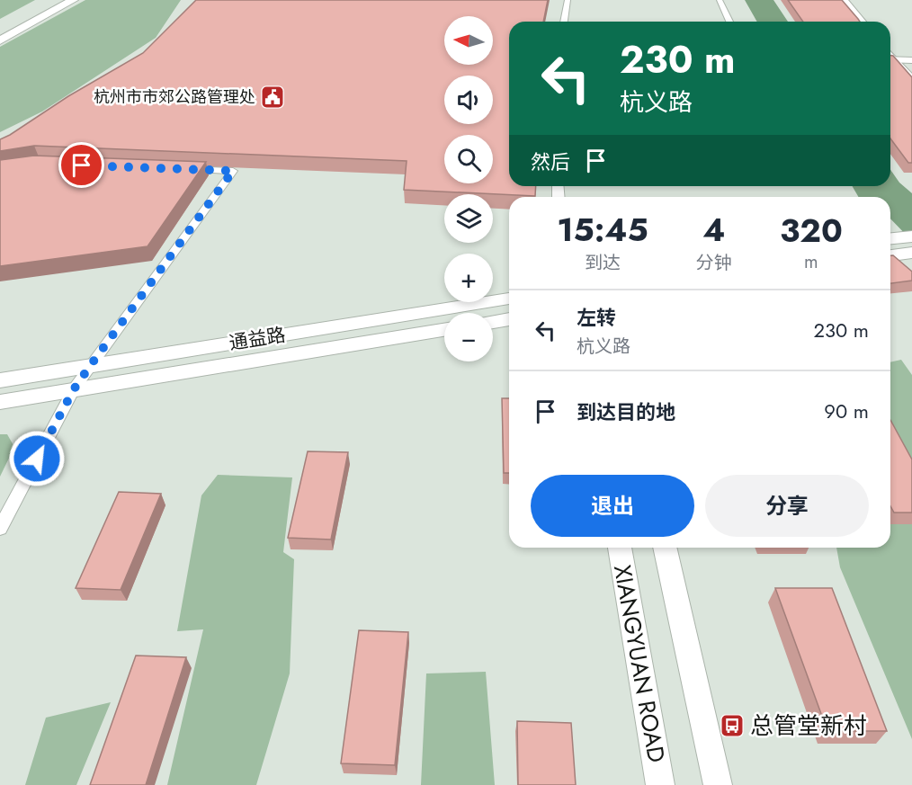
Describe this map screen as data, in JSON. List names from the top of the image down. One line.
{"streets":{"main road":["通益路","XIANGYUAN ROAD"]},"places":{"public building":["杭州市市郊公路管理处"],"bus stop":["总管堂新村"]},"north":"left","page":{"map_buttons":["+","−"],"turn":["230 m","杭义路"],"then":"然后","eta":["15:45","到达","4","分钟","320","m"],"list":[{"name":"左转","note":"杭义路","value":"230 m"},{"name":"到达目的地","value":"90 m"}],"buttons":["退出","分享"]}}
